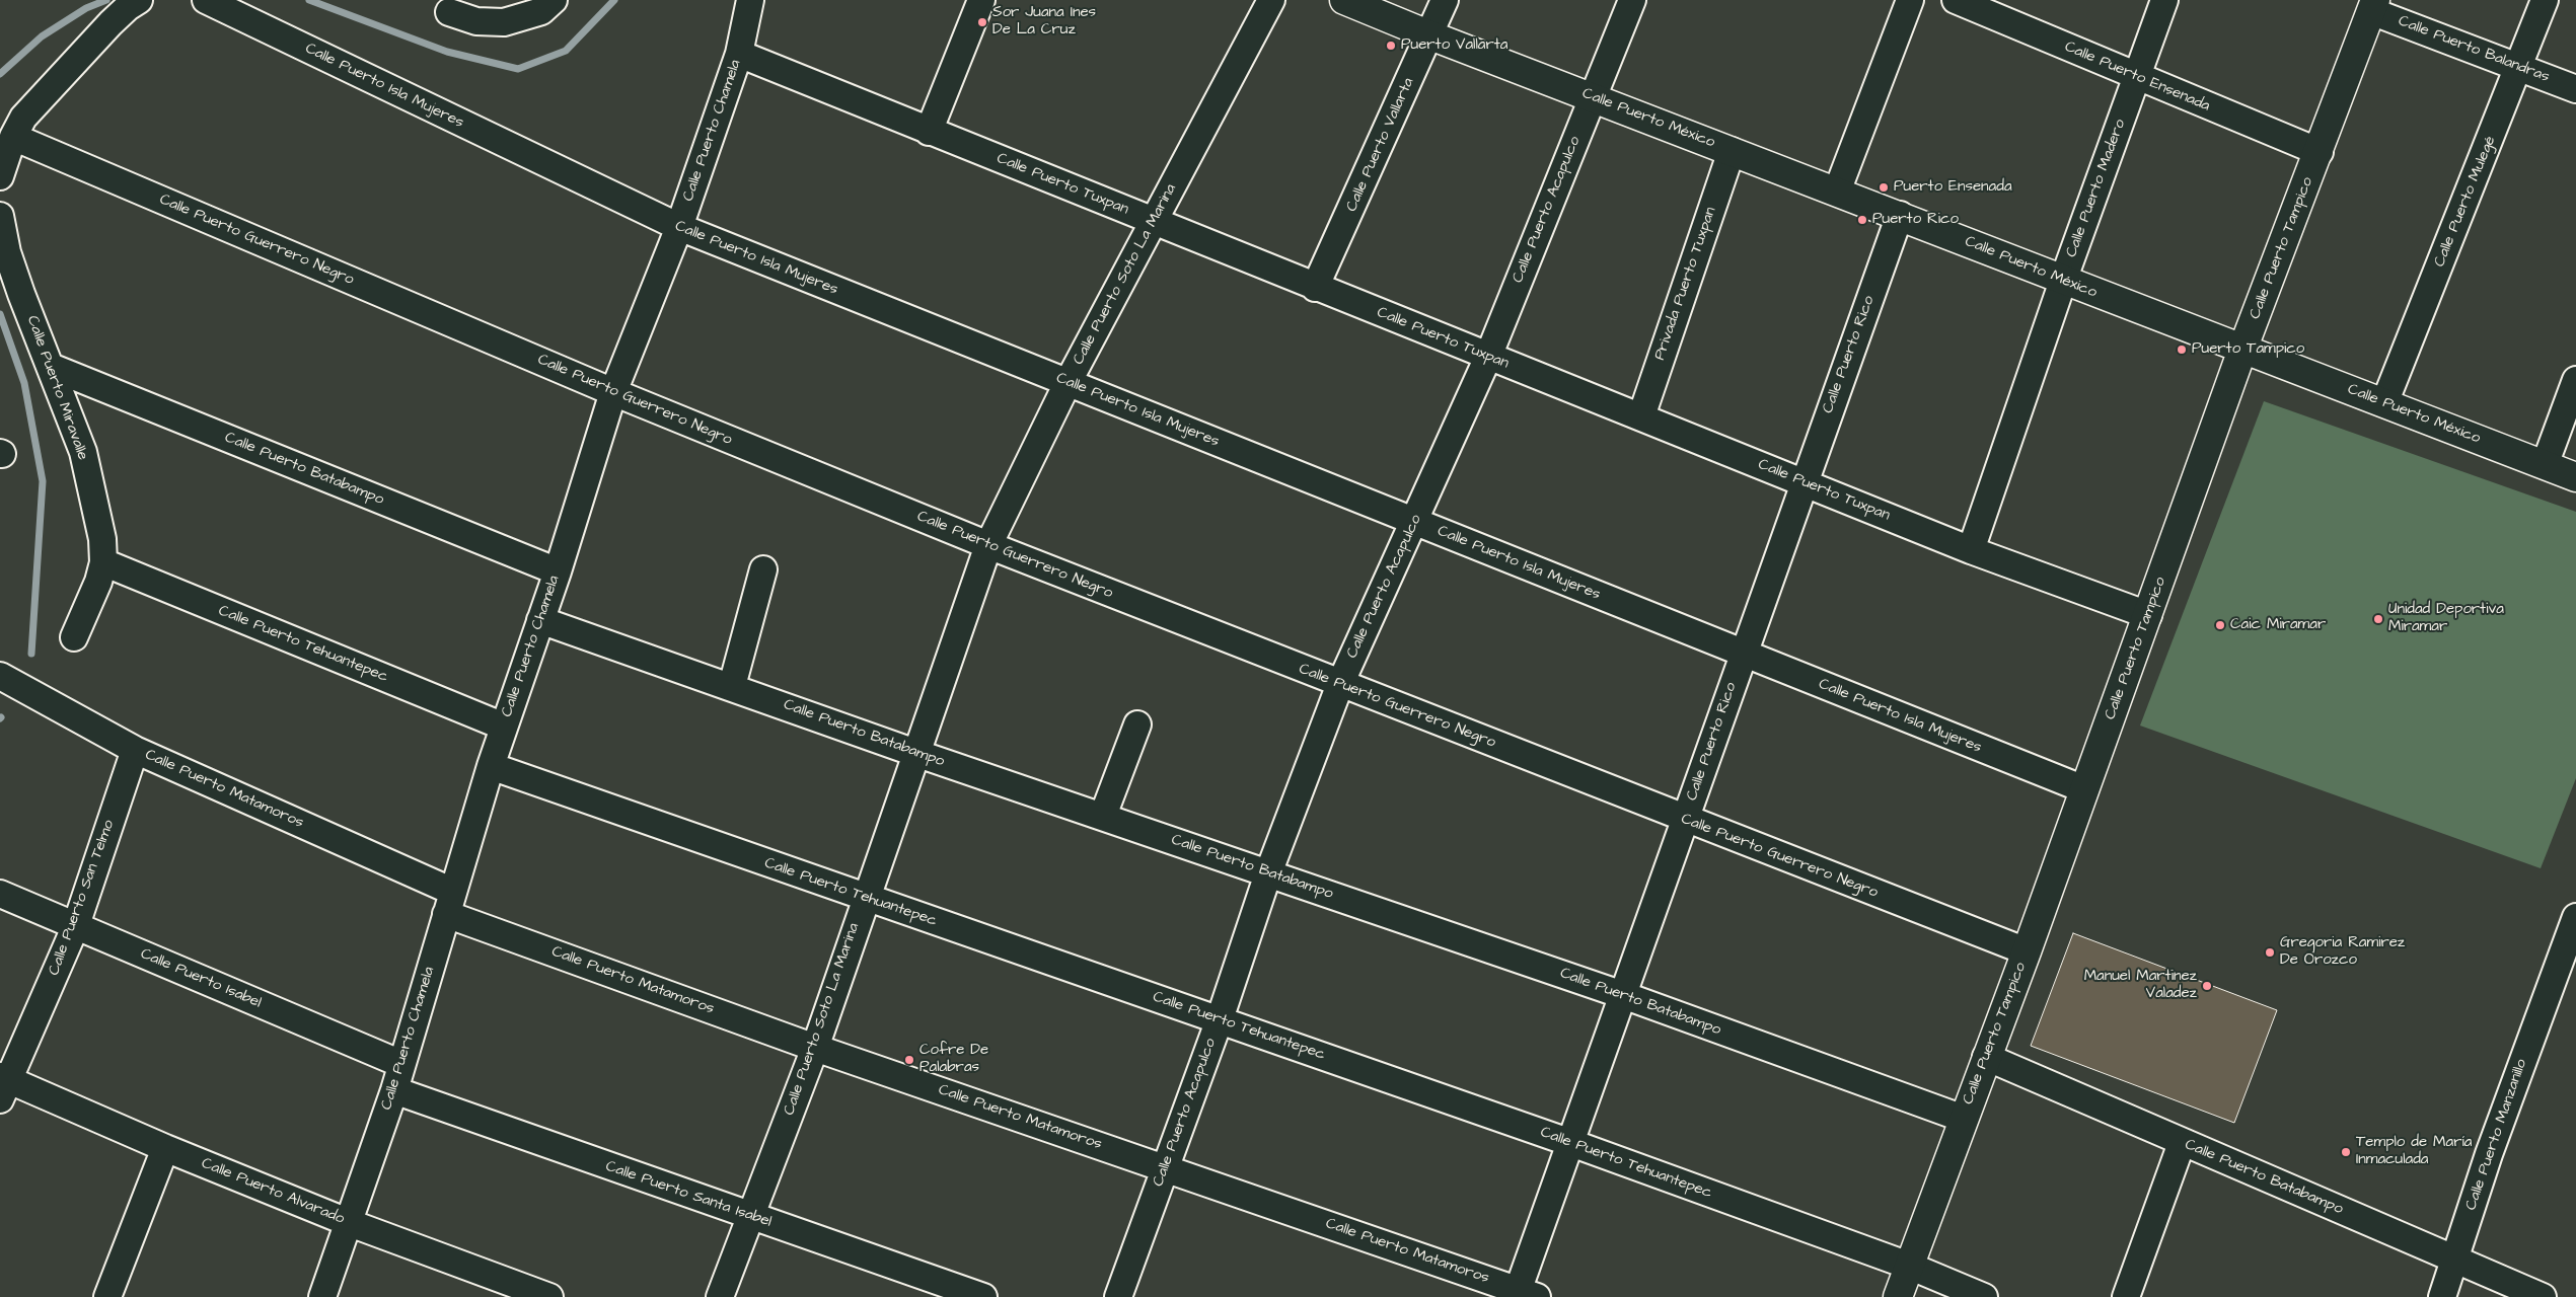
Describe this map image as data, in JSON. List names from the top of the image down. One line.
{"streets":{"street":["Calle Puerto Balandras","Calle Puerto Ensenada","Calle Puerto Isla Mujeres","Calle Puerto México","Calle Puerto Chamela","Calle Puerto Vallarta","Calle Puerto Tuxpan","Calle Puerto Madero","Calle Puerto Mulegé","Calle Puerto Acapulco","Calle Puerto Guerrero Negro","Calle Puerto Tampico","Calle Puerto Soto La Marina","Privada Puerto Tuxpan","Calle Puerto Rico","Calle Puerto Miravalle","Calle Puerto Batabampo","Calle Puerto Tehuantepec","Calle Puerto Matamoros","Calle Puerto San Telmo","Calle Puerto Isabel","Calle Puerto Manzanillo","Calle Puerto Alvarado","Calle Puerto Santa Isabel"]},"crossings":[["Calle Puerto Balandras","Calle Puerto Mulegé"],["Calle Puerto Balandras","Calle Puerto Tampico"],["Calle Puerto Ensenada","Calle Puerto Madero"],["Calle Puerto Ensenada","Calle Puerto Tampico"],["Calle Puerto Isla Mujeres","Calle Puerto Chamela"],["Calle Puerto Isla Mujeres","Calle Puerto Acapulco"],["Calle Puerto Isla Mujeres","Calle Puerto Tampico"],["Calle Puerto Isla Mujeres","Calle Puerto Soto La Marina"],["Calle Puerto Isla Mujeres","Calle Puerto Rico"],["Calle Puerto México","Calle Puerto Vallarta"],["Calle Puerto México","Calle Puerto Madero"],["Calle Puerto México","Calle Puerto Mulegé"],["Calle Puerto México","Calle Puerto Acapulco"],["Calle Puerto México","Calle Puerto Tampico"],["Calle Puerto México","Privada Puerto Tuxpan"],["Calle Puerto México","Calle Puerto Rico"],["Calle Puerto Chamela","Calle Puerto Tuxpan"],["Calle Puerto Chamela","Calle Puerto Guerrero Negro"],["Calle Puerto Chamela","Calle Puerto Batabampo"],["Calle Puerto Chamela","Calle Puerto Tehuantepec"],["Calle Puerto Chamela","Calle Puerto Matamoros"],["Calle Puerto Chamela","Calle Puerto Isabel"],["Calle Puerto Chamela","Calle Puerto Alvarado"],["Calle Puerto Chamela","Calle Puerto Santa Isabel"],["Calle Puerto Vallarta","Calle Puerto Tuxpan"],["Calle Puerto Tuxpan","Calle Puerto Madero"],["Calle Puerto Tuxpan","Calle Puerto Acapulco"],["Calle Puerto Tuxpan","Calle Puerto Tampico"],["Calle Puerto Tuxpan","Calle Puerto Soto La Marina"],["Calle Puerto Tuxpan","Privada Puerto Tuxpan"],["Calle Puerto Tuxpan","Calle Puerto Rico"],["Calle Puerto Acapulco","Calle Puerto Guerrero Negro"],["Calle Puerto Acapulco","Calle Puerto Batabampo"],["Calle Puerto Acapulco","Calle Puerto Tehuantepec"],["Calle Puerto Acapulco","Calle Puerto Matamoros"],["Calle Puerto Guerrero Negro","Calle Puerto Tampico"],["Calle Puerto Guerrero Negro","Calle Puerto Soto La Marina"],["Calle Puerto Guerrero Negro","Calle Puerto Rico"],["Calle Puerto Tampico","Calle Puerto Batabampo"],["Calle Puerto Tampico","Calle Puerto Tehuantepec"],["Calle Puerto Soto La Marina","Calle Puerto Batabampo"],["Calle Puerto Soto La Marina","Calle Puerto Tehuantepec"],["Calle Puerto Soto La Marina","Calle Puerto Matamoros"],["Calle Puerto Soto La Marina","Calle Puerto Santa Isabel"],["Calle Puerto Rico","Calle Puerto Batabampo"],["Calle Puerto Rico","Calle Puerto Tehuantepec"],["Calle Puerto Rico","Calle Puerto Matamoros"],["Calle Puerto Miravalle","Calle Puerto Batabampo"],["Calle Puerto Miravalle","Calle Puerto Tehuantepec"],["Calle Puerto Batabampo","Calle Puerto Manzanillo"],["Calle Puerto Matamoros","Calle Puerto San Telmo"],["Calle Puerto San Telmo","Calle Puerto Isabel"],["Calle Puerto San Telmo","Calle Puerto Alvarado"]],"places":["Sor Juana Ines De La Cruz","Puerto Vallarta","Puerto Ensenada","Puerto Rico","Puerto Tampico","Unidad Deportiva Miramar","Caic Miramar","Gregoria Ramirez De Orozco","Manuel Martinez Valadez","Cofre De Palabras","Templo de María Inmaculada"]}
